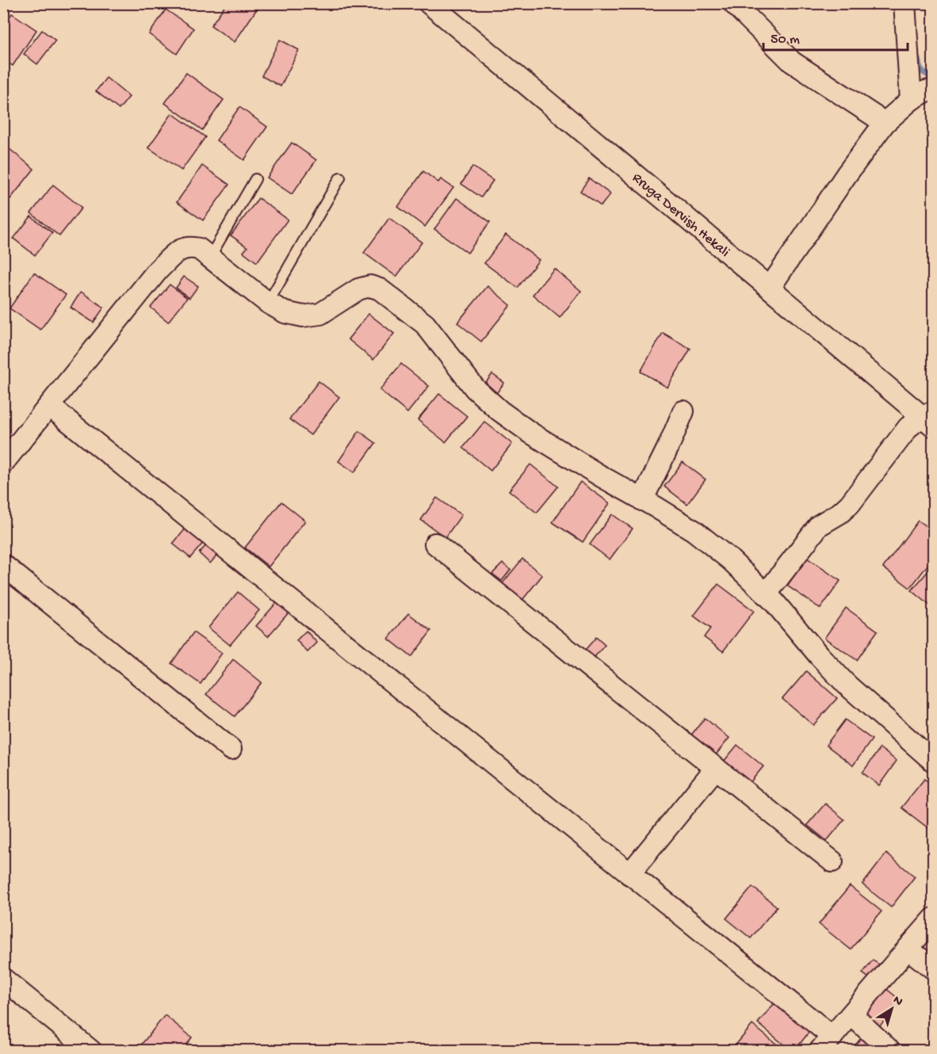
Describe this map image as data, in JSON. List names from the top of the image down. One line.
{"streets":{"street":["Rruga Dervish Hekali"]},"scale_bar":"50 m","north":"top right"}
